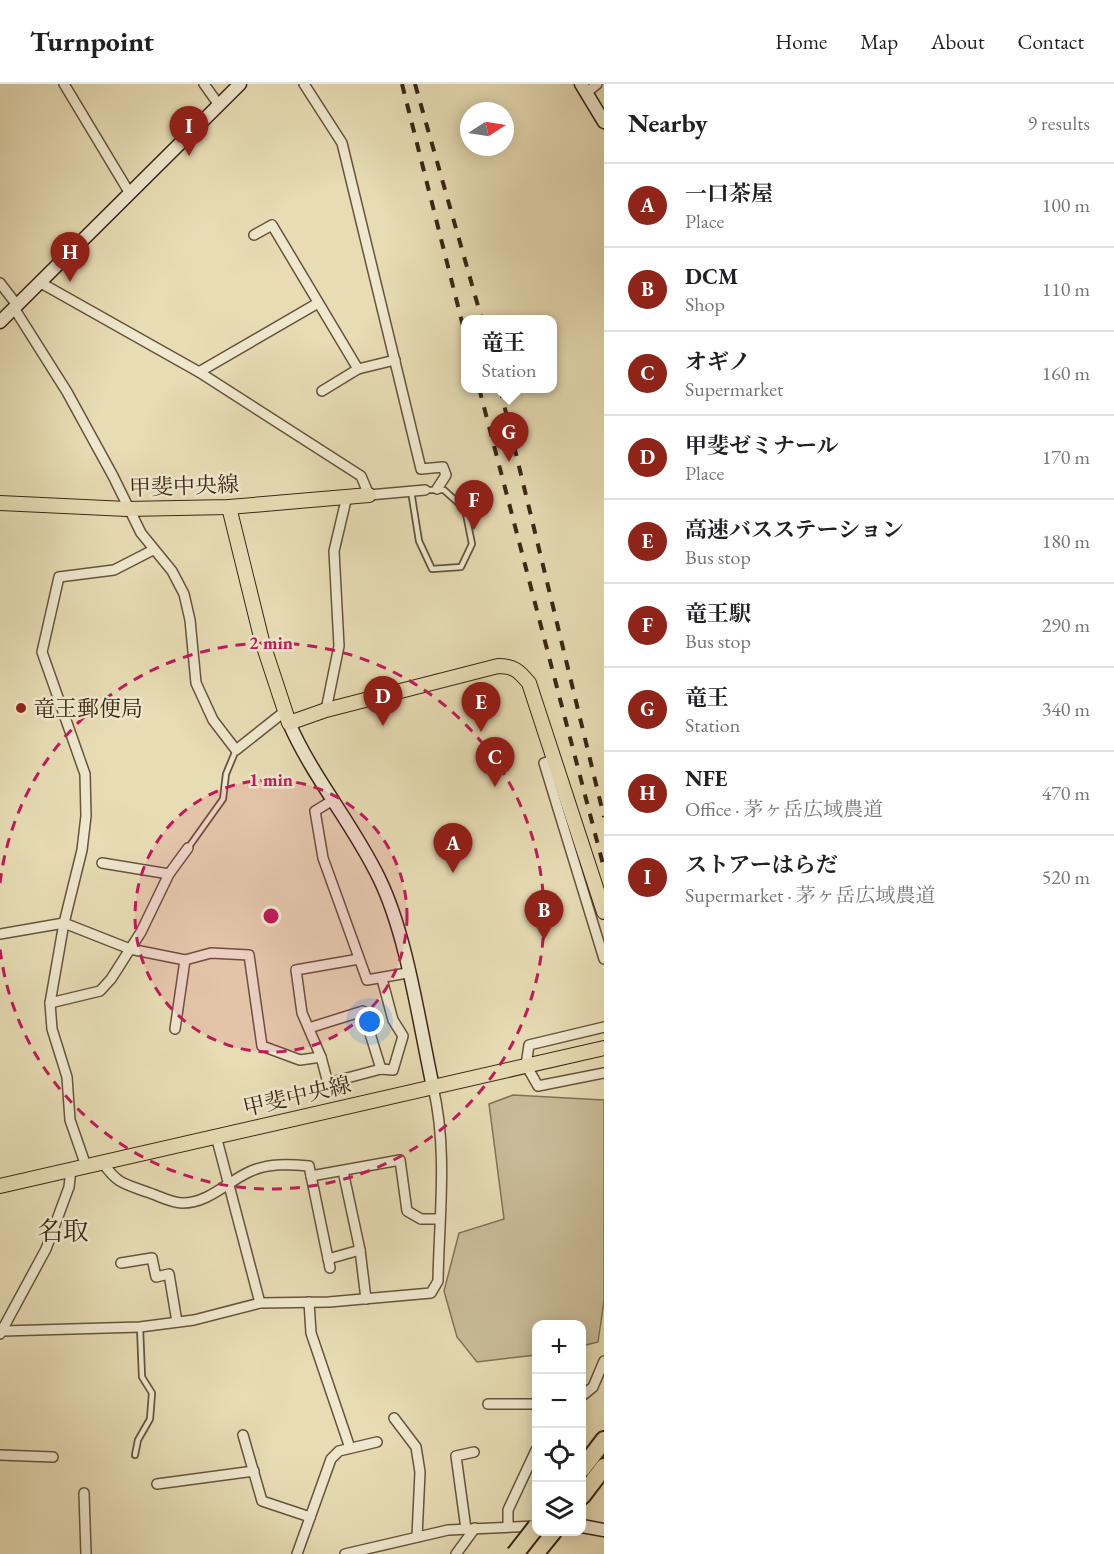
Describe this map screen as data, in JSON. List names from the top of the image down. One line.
{"streets":{"main road":["甲斐中央線"]},"districts":["名取"],"places":["竜王郵便局"],"north":"right","page":{"header":"Turnpoint","nav":["Home","Map","About","Contact"],"heading":["Nearby","9 results"],"pins":["I","H","G","F","D","E","C","A","B"],"list":[{"mark":"A","name":"一口茶屋","note":"Place","value":"100 m"},{"mark":"B","name":"DCM","note":"Shop","value":"110 m"},{"mark":"C","name":"オギノ","note":"Supermarket","value":"160 m"},{"mark":"D","name":"甲斐ゼミナール","note":"Place","value":"170 m"},{"mark":"E","name":"高速バスステーション","note":"Bus stop","value":"180 m"},{"mark":"F","name":"竜王駅","note":"Bus stop","value":"290 m"},{"mark":"G","name":"竜王","note":"Station","value":"340 m"},{"mark":"H","name":"NFE","note":"Office · 茅ヶ岳広域農道","value":"470 m"},{"mark":"I","name":"ストアーはらだ","note":"Supermarket · 茅ヶ岳広域農道","value":"520 m"}],"popup":["竜王","Station"],"map_buttons":["+","−"]},"rings":["2 min","1 min"]}
